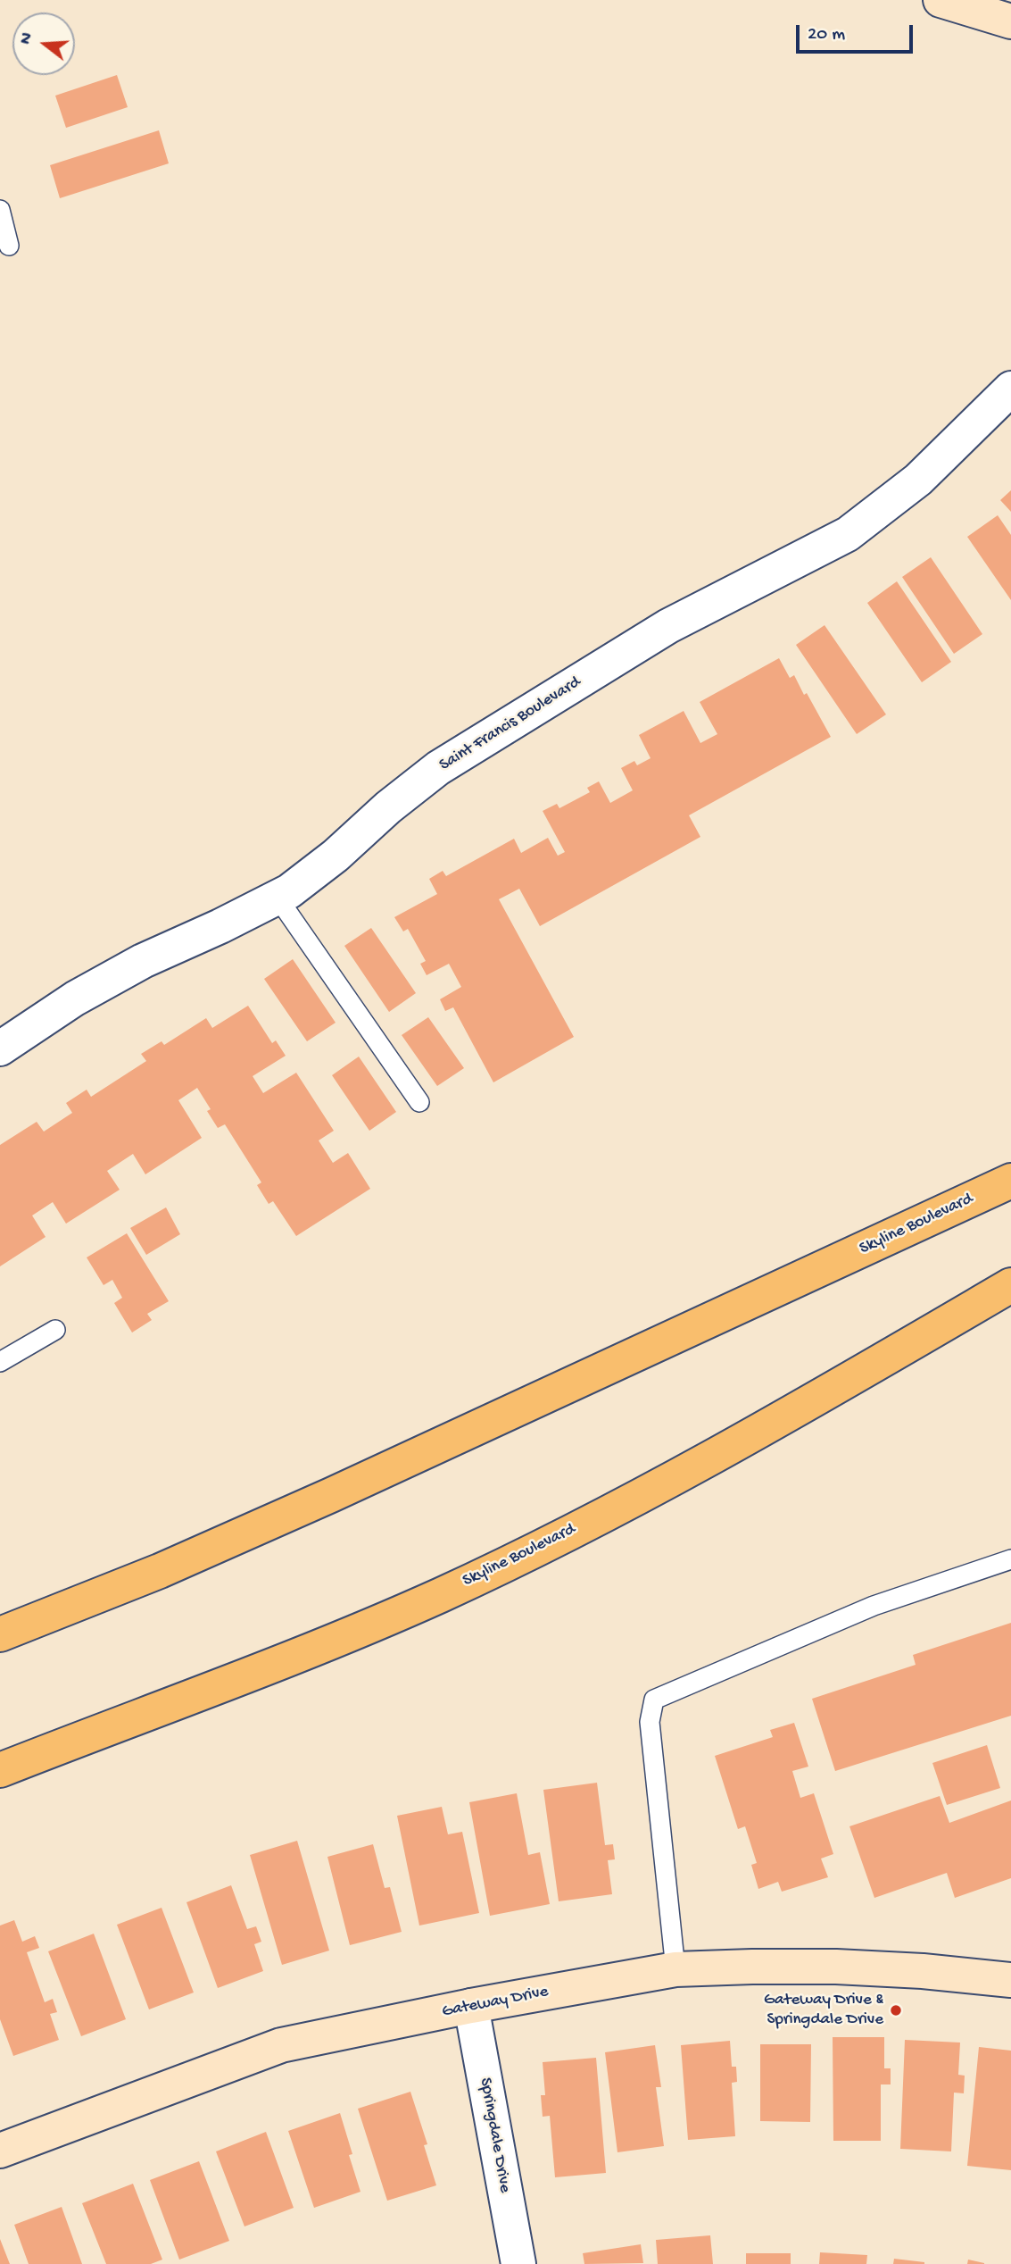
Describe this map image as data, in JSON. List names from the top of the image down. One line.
{"streets":{"main road":["Skyline Boulevard"],"street":["Saint Francis Boulevard","Gateway Drive","Springdale Drive"]},"crossings":[["Gateway Drive","Springdale Drive"]],"places":["Gateway Drive & Springdale Drive"],"scale_bar":"20 m","north":"left"}
